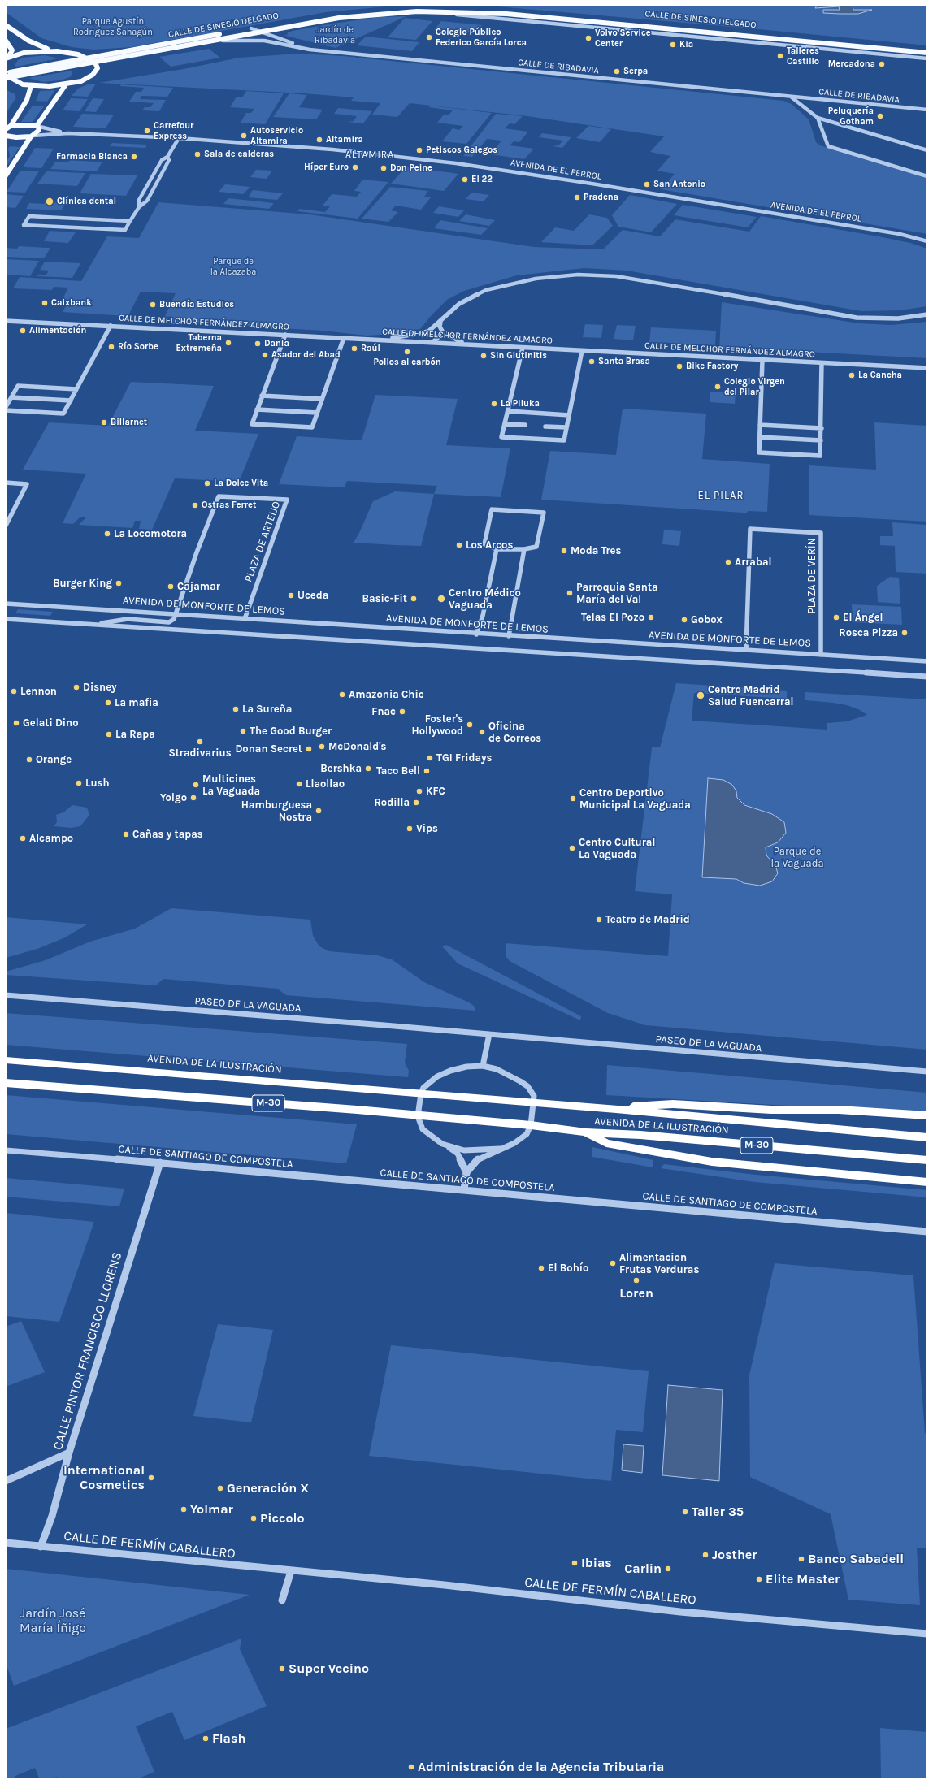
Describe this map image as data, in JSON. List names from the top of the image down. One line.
{"streets":{"highway":["AVENIDA DE LA ILUSTRACIÓN","M-30"],"main road":["CALLE DE SINESIO DELGADO"],"street":["CALLE DE RIBADAVIA","AVENIDA DE EL FERROL","CALLE DE MELCHOR FERNÁNDEZ ALMAGRO","PLAZA DE ARTEIJO","PLAZA DE VERÍN","AVENIDA DE MONFORTE DE LEMOS","PASEO DE LA VAGUADA","CALLE DE SANTIAGO DE COMPOSTELA","CALLE PINTOR FRANCISCO LLORENS","CALLE DE FERMÍN CABALLERO"]},"crossings":[["CALLE DE SINESIO DELGADO","CALLE DE RIBADAVIA"],["PLAZA DE ARTEIJO","AVENIDA DE MONFORTE DE LEMOS"],["PLAZA DE VERÍN","AVENIDA DE MONFORTE DE LEMOS"],["CALLE DE SANTIAGO DE COMPOSTELA","CALLE PINTOR FRANCISCO LLORENS"],["CALLE PINTOR FRANCISCO LLORENS","CALLE DE FERMÍN CABALLERO"]],"districts":["ALTAMIRA","EL PILAR"],"parks":["Parque Agustín Rodríguez Sahagún","Jardín de Ribadavia","Parque de la Alcazaba","Parque de la Vaguada","Jardín José María Íñigo"],"places":["Colegio Público Federico García Lorca","Volvo Service Center","Kia","Talleres Castillo","Mercadona","Serpa","Peluquería Gotham","Carrefour Express","Autoservicio Altamira","Altamira","Petiscos Galegos","Sala de calderas","Farmacia Blanca","Híper Euro","Don Peine","El 22","San Antonio","Pradena","Clínica dental","Caixbank","Buendía Estudios","Alimentación","Taberna Extremeña","Dania","Río Sorbe","Raúl","Pollos al carbón","Asador del Abad","Sin Glutinitis","Santa Brasa","Bike Factory","La Cancha","Colegio Virgen del Pilar","La Piluka","Billarnet","La Dolce Vita","Ostras Ferret","La Locomotora","Los Arcos","Moda Tres","Arrabal","Burger King","Cajamar","Parroquia Santa María del Val","Uceda","Basic-Fit","Centro Médico Vaguada","Telas El Pozo","El Ángel","Gobox","Rosca Pizza","Disney","Lennon","Amazonia Chic","Centro Madrid Salud Fuencarral","La mafia","La Sureña","Fnac","Gelati Dino","Foster's Hollywood","The Good Burger","Oficina de Correos","La Rapa","Stradivarius","McDonald's","Donan Secret","TGI Fridays","Orange","Bershka","Taco Bell","Lush","Llaollao","Multicines La Vaguada","KFC","Yoigo","Centro Deportivo Municipal La Vaguada","Rodilla","Hamburguesa Nostra","Vips","Cañas y tapas","Alcampo","Centro Cultural La Vaguada","Teatro de Madrid","Alimentacion Frutas Verduras","El Bohío","Loren","International Cosmetics","Generación X","Yolmar","Taller 35","Piccolo","Josther","Banco Sabadell","Ibias","Carlin","Elite Master","Super Vecino","Flash","Administración de la Agencia Tributaria"]}
